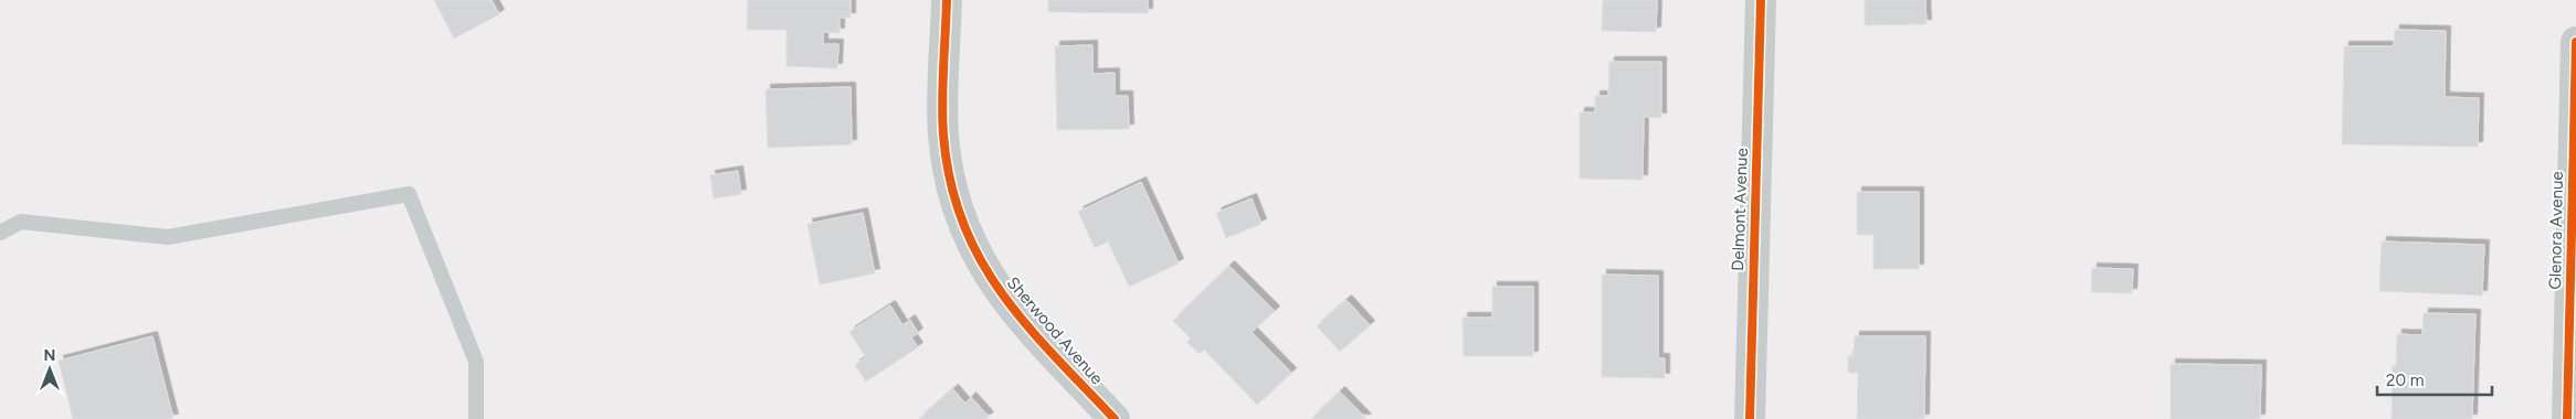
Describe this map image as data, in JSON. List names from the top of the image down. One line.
{"streets":{"street":["Delmont Avenue","Glenora Avenue","Sherwood Avenue"]},"scale_bar":"20 m","north":"top"}
